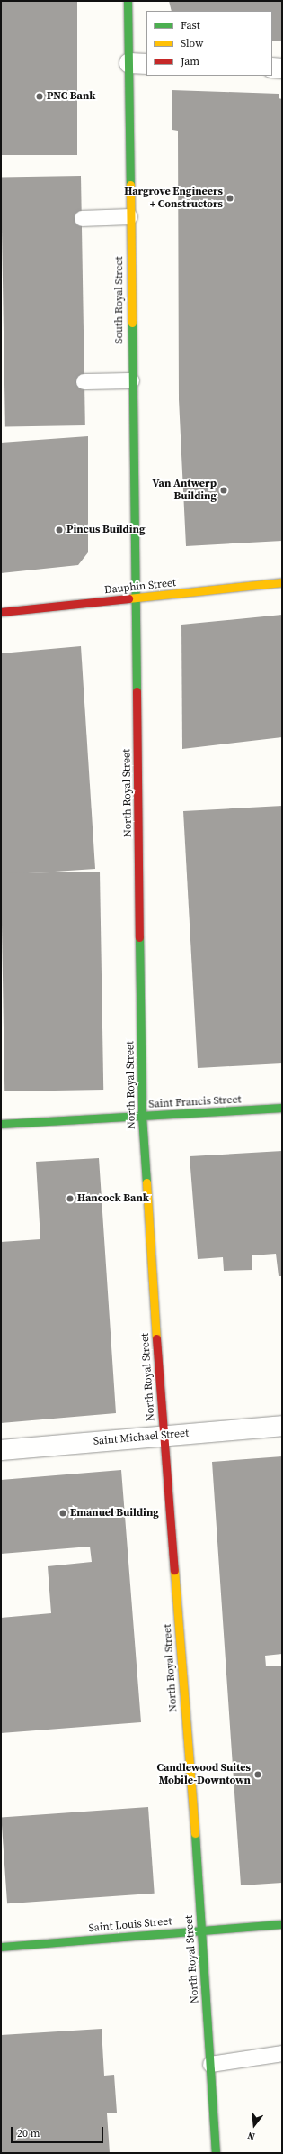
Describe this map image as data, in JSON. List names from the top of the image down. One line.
{"streets":{"street":["South Royal Street","Dauphin Street","North Royal Street","Saint Francis Street","Saint Michael Street","Saint Louis Street"]},"crossings":[["South Royal Street","Dauphin Street"],["South Royal Street","North Royal Street"],["Dauphin Street","North Royal Street"],["North Royal Street","Saint Francis Street"],["North Royal Street","Saint Michael Street"],["North Royal Street","Saint Louis Street"]],"places":["PNC Bank","Hargrove Engineers + Constructors","Van Antwerp Building","Pincus Building","Hancock Bank","Emanuel Building","Candlewood Suites Mobile-Downtown"],"legend":["Fast","Slow","Jam"],"scale_bar":"20 m","north":"bottom"}
